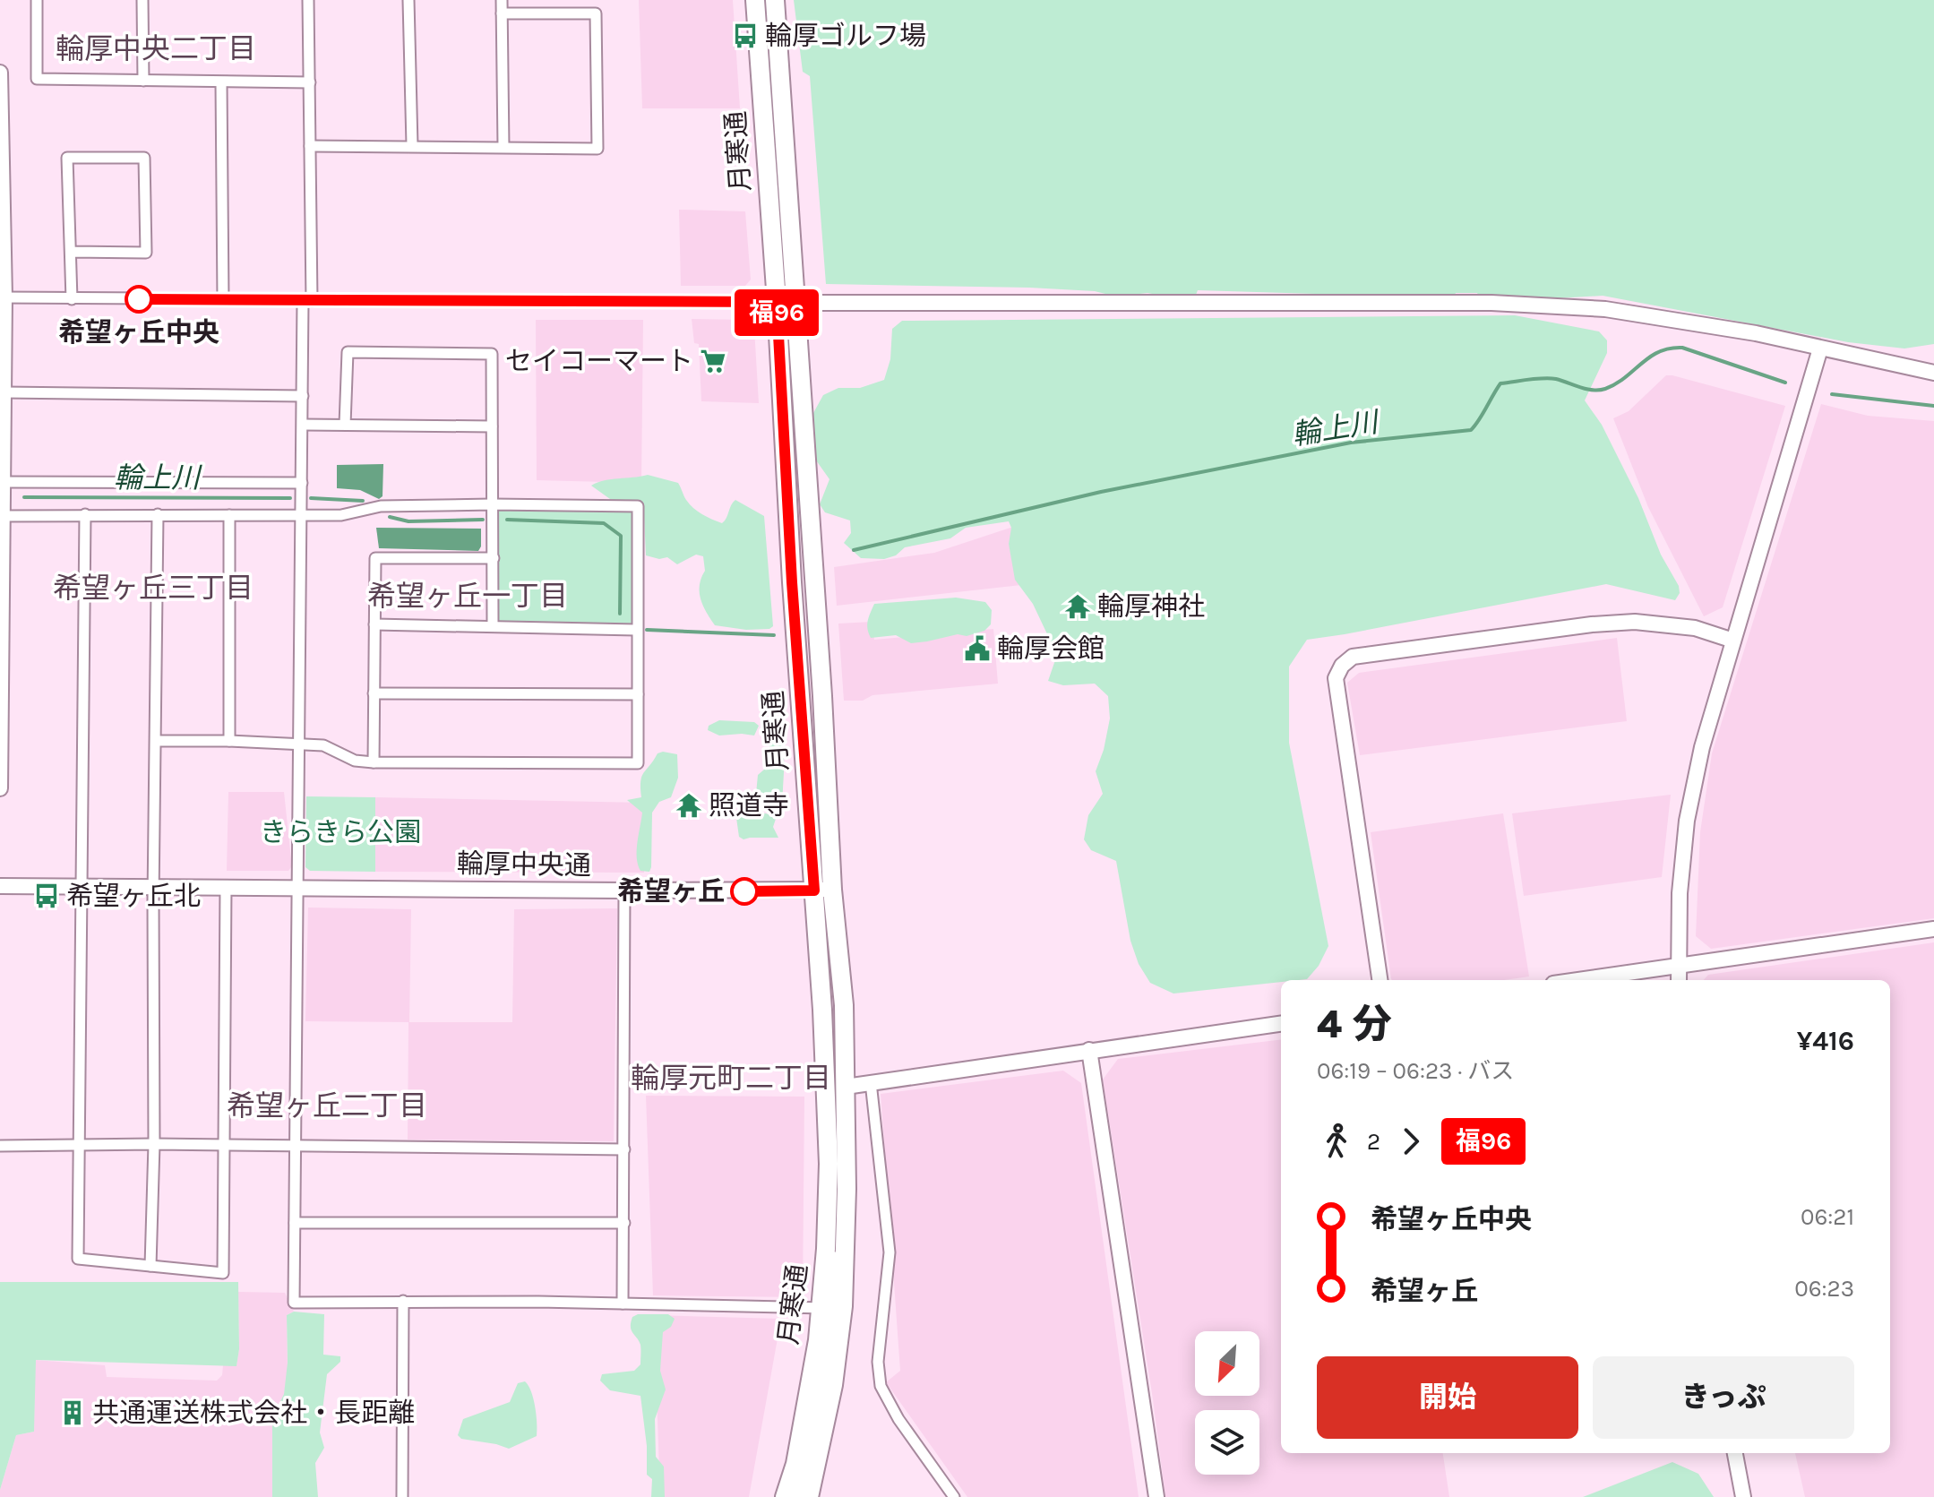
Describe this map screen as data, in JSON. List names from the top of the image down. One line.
{"streets":{"highway":["月寒通"],"street":["輪厚中央通"]},"crossings":[["月寒通","輪厚中央通"]],"districts":["輪厚中央二丁目","希望ヶ丘三丁目","希望ヶ丘一丁目","輪厚元町二丁目","希望ヶ丘二丁目"],"water":["輪上川"],"parks":["きらきら公園"],"places":{"bus stop":["輪厚ゴルフ場","希望ヶ丘北"],"other":["希望ヶ丘中央","希望ヶ丘"],"supermarket":["セイコーマート"],"temple":["輪厚神社","照道寺"],"public building":["輪厚会館"],"building":["共通運送株式会社・長距離"]},"lines":["bus line 福96"],"north":"bottom left","page":{"on_map":"福96","heading":["4 分","06:19 – 06:23 · バス","¥416"],"legs":["2","福96"],"list":[{"name":"希望ヶ丘中央","value":"06:21"},{"name":"希望ヶ丘","value":"06:23"}],"buttons":["開始","きっぷ"]}}
